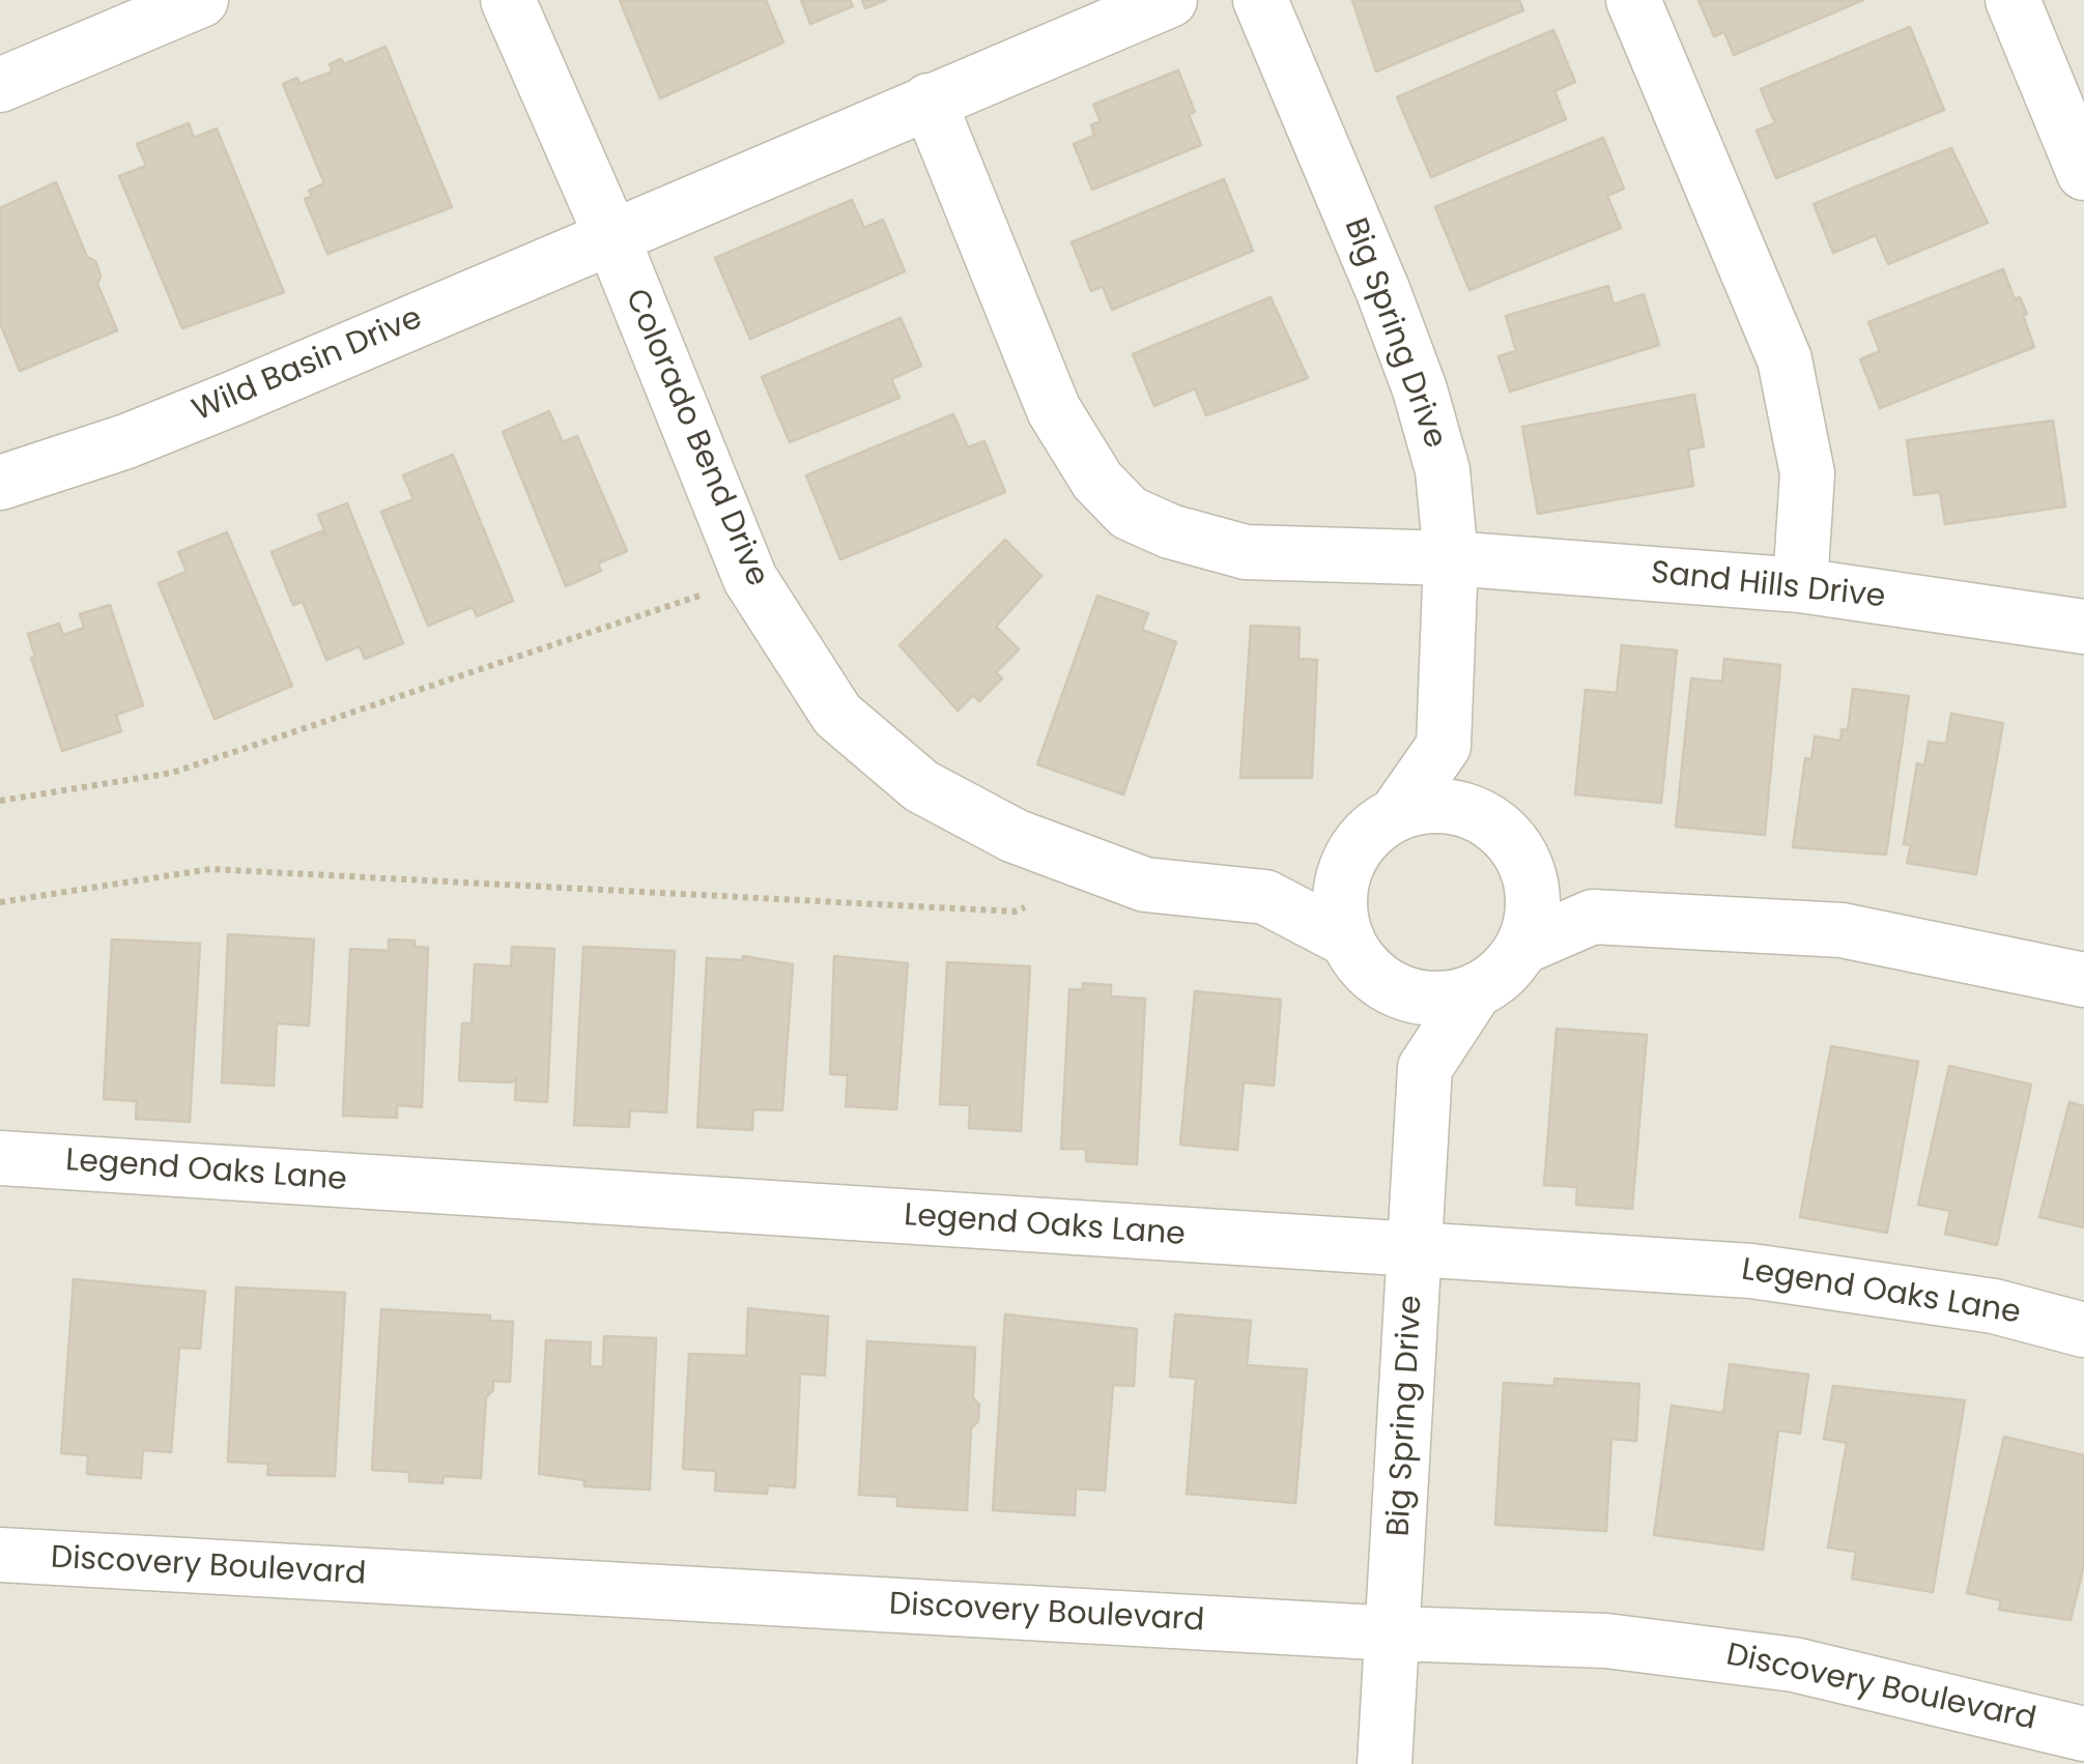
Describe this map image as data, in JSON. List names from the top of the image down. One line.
{"streets":{"street":["Big Spring Drive","Wild Basin Drive","Colorado Bend Drive","Sand Hills Drive","Legend Oaks Lane","Discovery Boulevard"]},"crossings":[["Big Spring Drive","Colorado Bend Drive"],["Big Spring Drive","Sand Hills Drive"],["Big Spring Drive","Legend Oaks Lane"],["Big Spring Drive","Discovery Boulevard"],["Wild Basin Drive","Colorado Bend Drive"],["Wild Basin Drive","Sand Hills Drive"]]}
